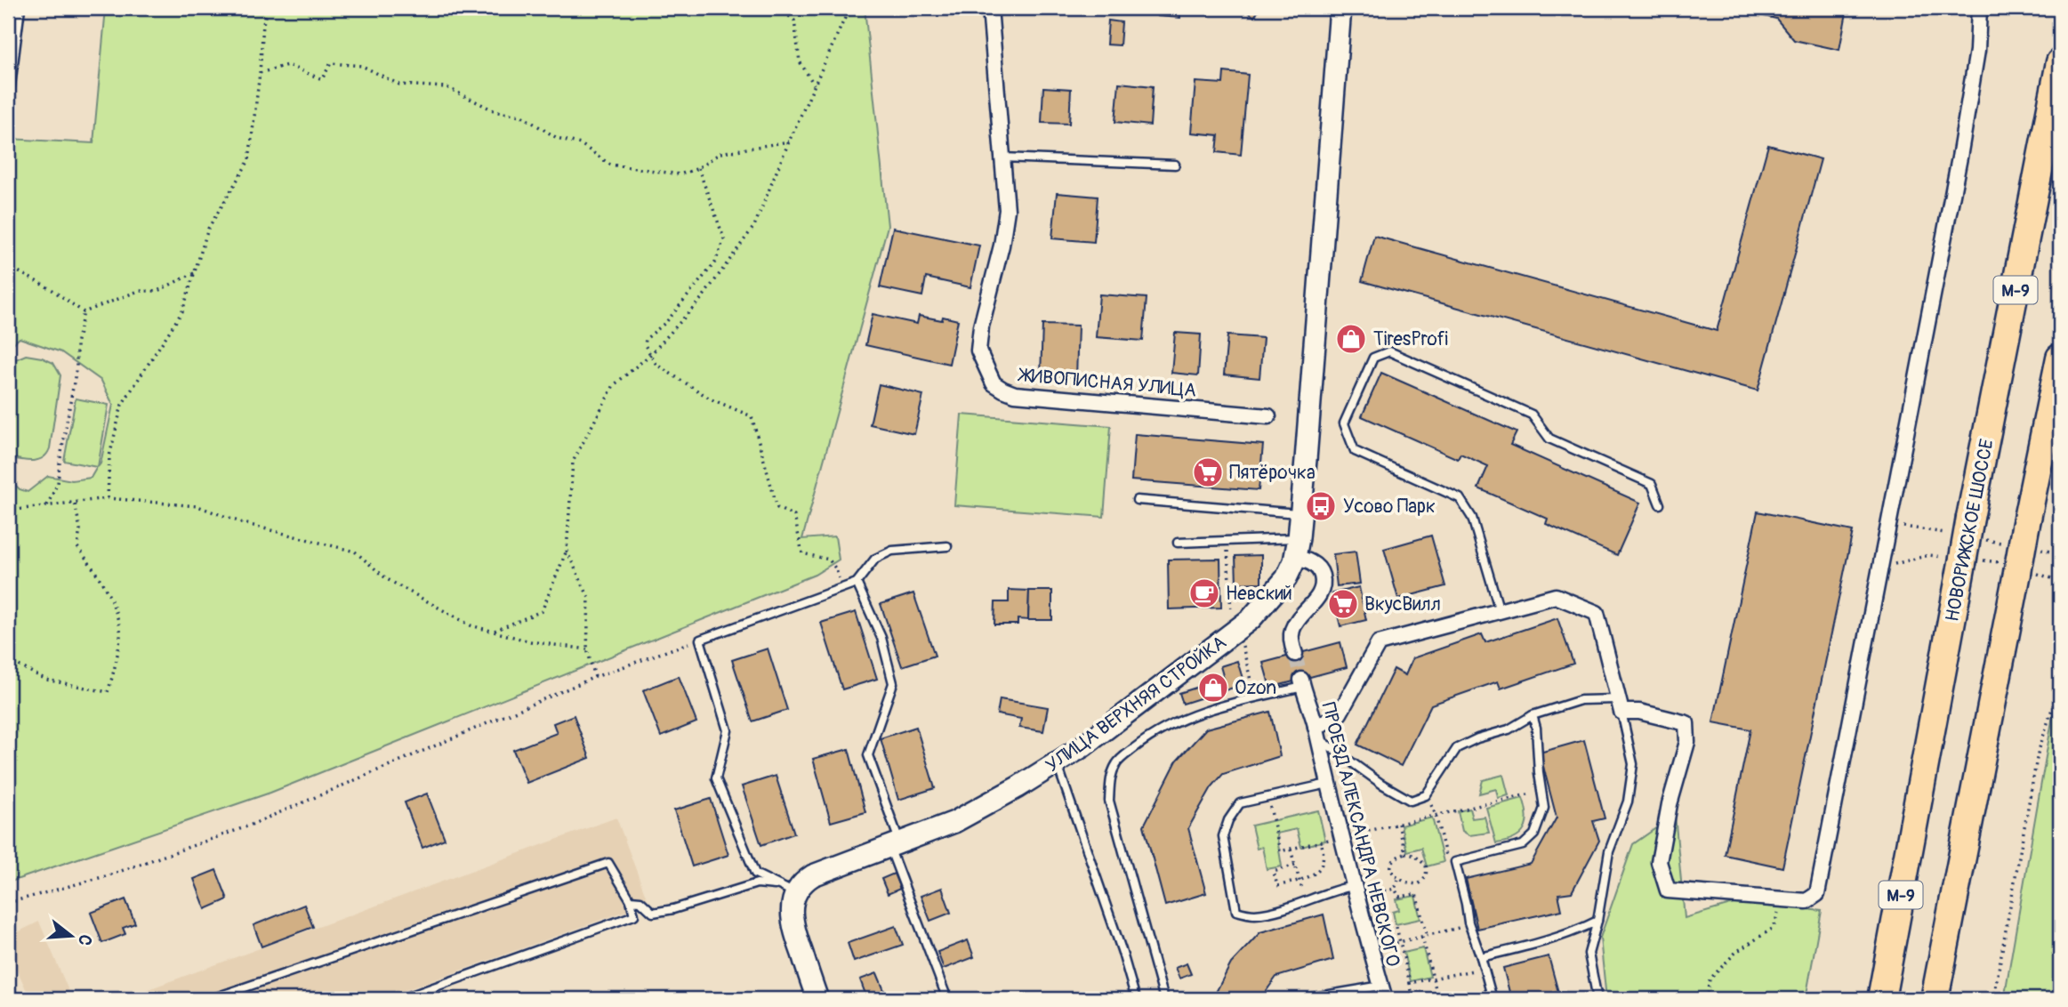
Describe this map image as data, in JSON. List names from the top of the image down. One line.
{"streets":{"highway":["М-9","НОВОРИЖСКОЕ ШОССЕ"],"street":["ЖИВОПИСНАЯ УЛИЦА","УЛИЦА ВЕРХНЯЯ СТРОЙКА","ПРОЕЗД АЛЕКСАНДРА НЕВСКОГО"]},"places":{"shop":["TiresProfi","Ozon"],"supermarket":["Пятёрочка","ВкусВилл"],"bus stop":["Усово Парк"],"cafe":["Невский"]},"north":"right"}
